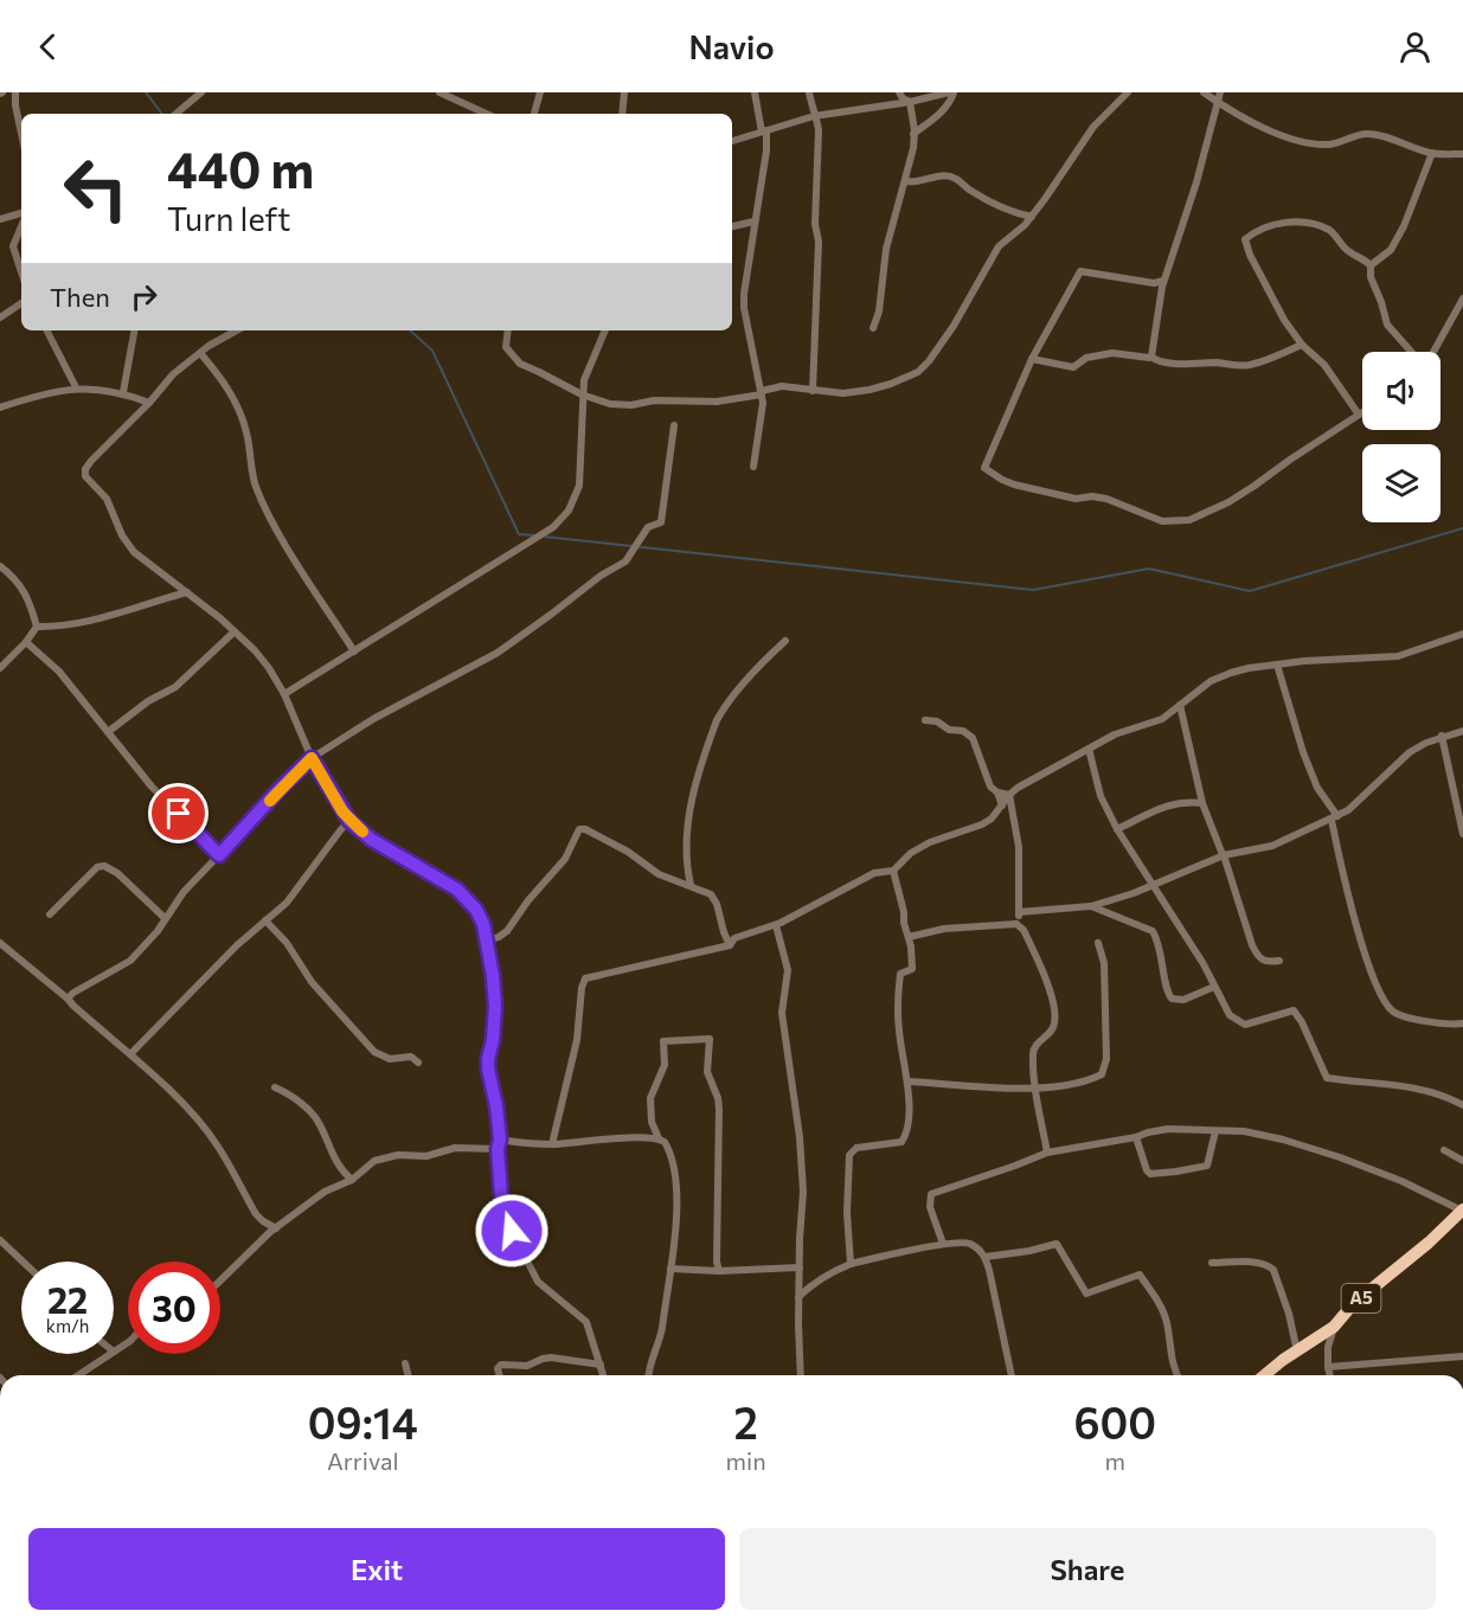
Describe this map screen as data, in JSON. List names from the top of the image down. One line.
{"streets":{"highway":["A5"]},"page":{"header":"Navio","turn":["440 m","Turn left"],"then":"Then","speed":"22 km/h","limit":"30","eta":["09:14","Arrival","2","min","600","m"],"buttons":["Exit","Share"]}}
